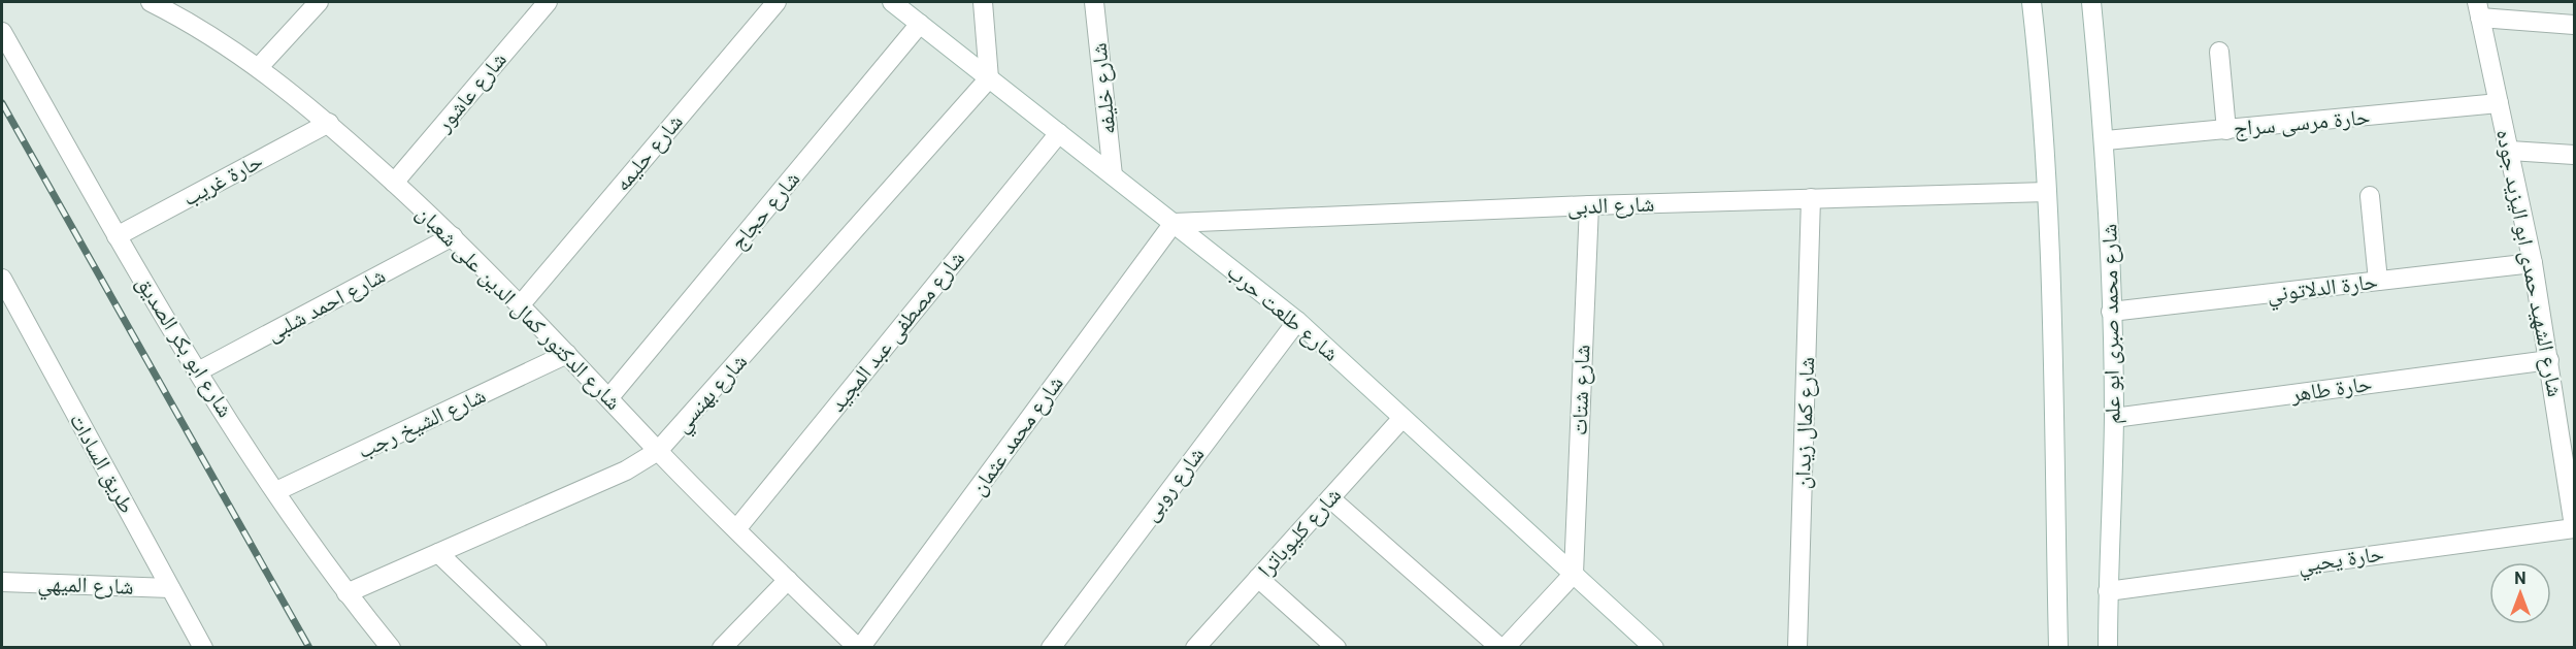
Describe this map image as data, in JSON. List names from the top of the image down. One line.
{"streets":{"street":["شارع خليفه","شارع عاشور","حارة مرسى سراج","شارع حليمه","حارة غريب","شارع الدبى","شارع حجاج","شارع الشهيد حمدى ابو اليزيد جوده","حارة الدلاتوني","شارع احمد شلبى","شارع الدكتور كمال الدين على شعبان","شارع طلعت حرب","شارع محمد صبرى ابو علم","شارع مصطفى عبد المجيد","شارع ابو بكر الصديق","حارة طاهر","شارع شتات","شارع بهنسي","شارع الشيخ رجب","شارع كمال زيدان","شارع محمد عثمان","طريق السادات","شارع روبى","شارع كليوباترا","حارة يحيي","شارع الميهي"]},"crossings":[["شارع خليفه","شارع طلعت حرب"],["شارع عاشور","شارع الدكتور كمال الدين على شعبان"],["حارة مرسى سراج","شارع الشهيد حمدى ابو اليزيد جوده"],["حارة مرسى سراج","شارع محمد صبرى ابو علم"],["شارع حليمه","شارع الدكتور كمال الدين على شعبان"],["حارة غريب","شارع الدكتور كمال الدين على شعبان"],["حارة غريب","شارع ابو بكر الصديق"],["شارع الدبى","شارع طلعت حرب"],["شارع الدبى","شارع شتات"],["شارع الدبى","شارع كمال زيدان"],["شارع الدبى","شارع محمد عثمان"],["شارع حجاج","شارع الدكتور كمال الدين على شعبان"],["شارع حجاج","شارع طلعت حرب"],["شارع الشهيد حمدى ابو اليزيد جوده","حارة الدلاتوني"],["شارع الشهيد حمدى ابو اليزيد جوده","حارة طاهر"],["شارع الشهيد حمدى ابو اليزيد جوده","حارة يحيي"],["حارة الدلاتوني","شارع محمد صبرى ابو علم"],["شارع احمد شلبى","شارع الدكتور كمال الدين على شعبان"],["شارع احمد شلبى","شارع ابو بكر الصديق"],["شارع الدكتور كمال الدين على شعبان","شارع مصطفى عبد المجيد"],["شارع الدكتور كمال الدين على شعبان","شارع بهنسي"],["شارع الدكتور كمال الدين على شعبان","شارع الشيخ رجب"],["شارع الدكتور كمال الدين على شعبان","شارع محمد عثمان"],["شارع طلعت حرب","شارع مصطفى عبد المجيد"],["شارع طلعت حرب","شارع شتات"],["شارع طلعت حرب","شارع بهنسي"],["شارع طلعت حرب","شارع محمد عثمان"],["شارع طلعت حرب","شارع روبى"],["شارع طلعت حرب","شارع كليوباترا"],["شارع محمد صبرى ابو علم","حارة طاهر"],["شارع محمد صبرى ابو علم","حارة يحيي"],["شارع ابو بكر الصديق","شارع بهنسي"],["شارع ابو بكر الصديق","شارع الشيخ رجب"],["طريق السادات","شارع الميهي"]],"north":"top"}
